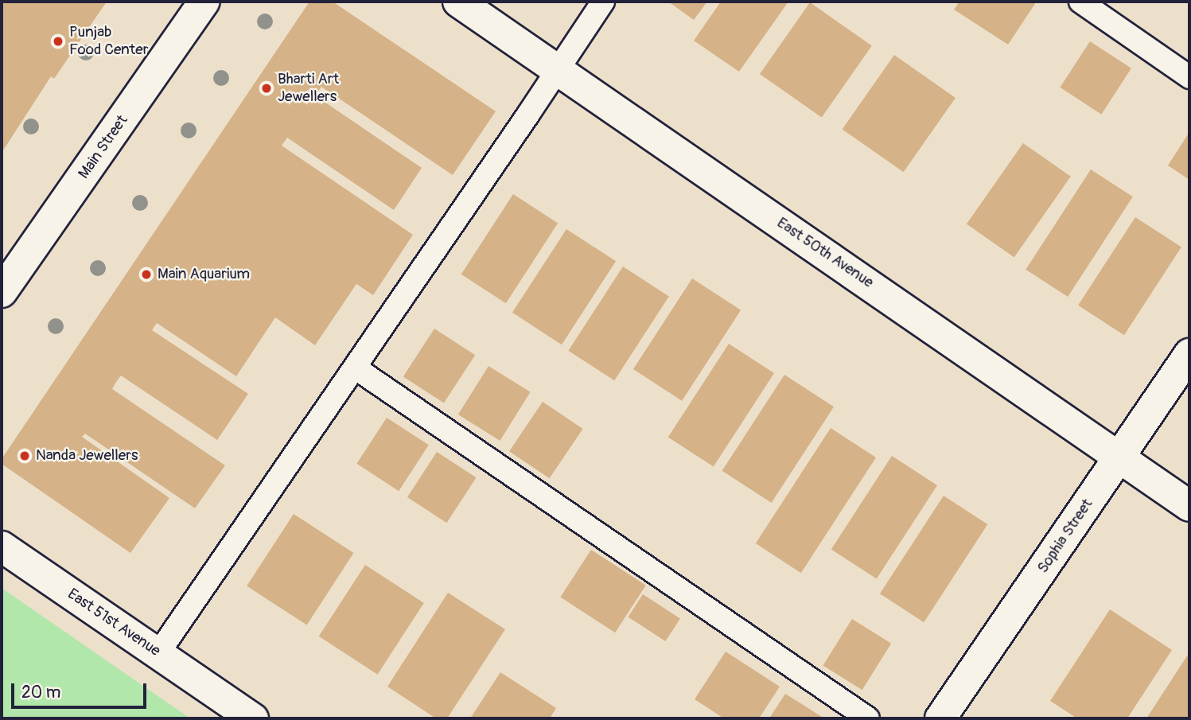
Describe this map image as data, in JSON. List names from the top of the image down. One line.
{"streets":{"street":["Main Street","East 50th Avenue","Sophia Street","East 51st Avenue"]},"crossings":[["East 50th Avenue","Sophia Street"]],"places":["Punjab Food Center","Bharti Art Jewellers","Main Aquarium","Nanda Jewellers"],"scale_bar":"20 m"}
